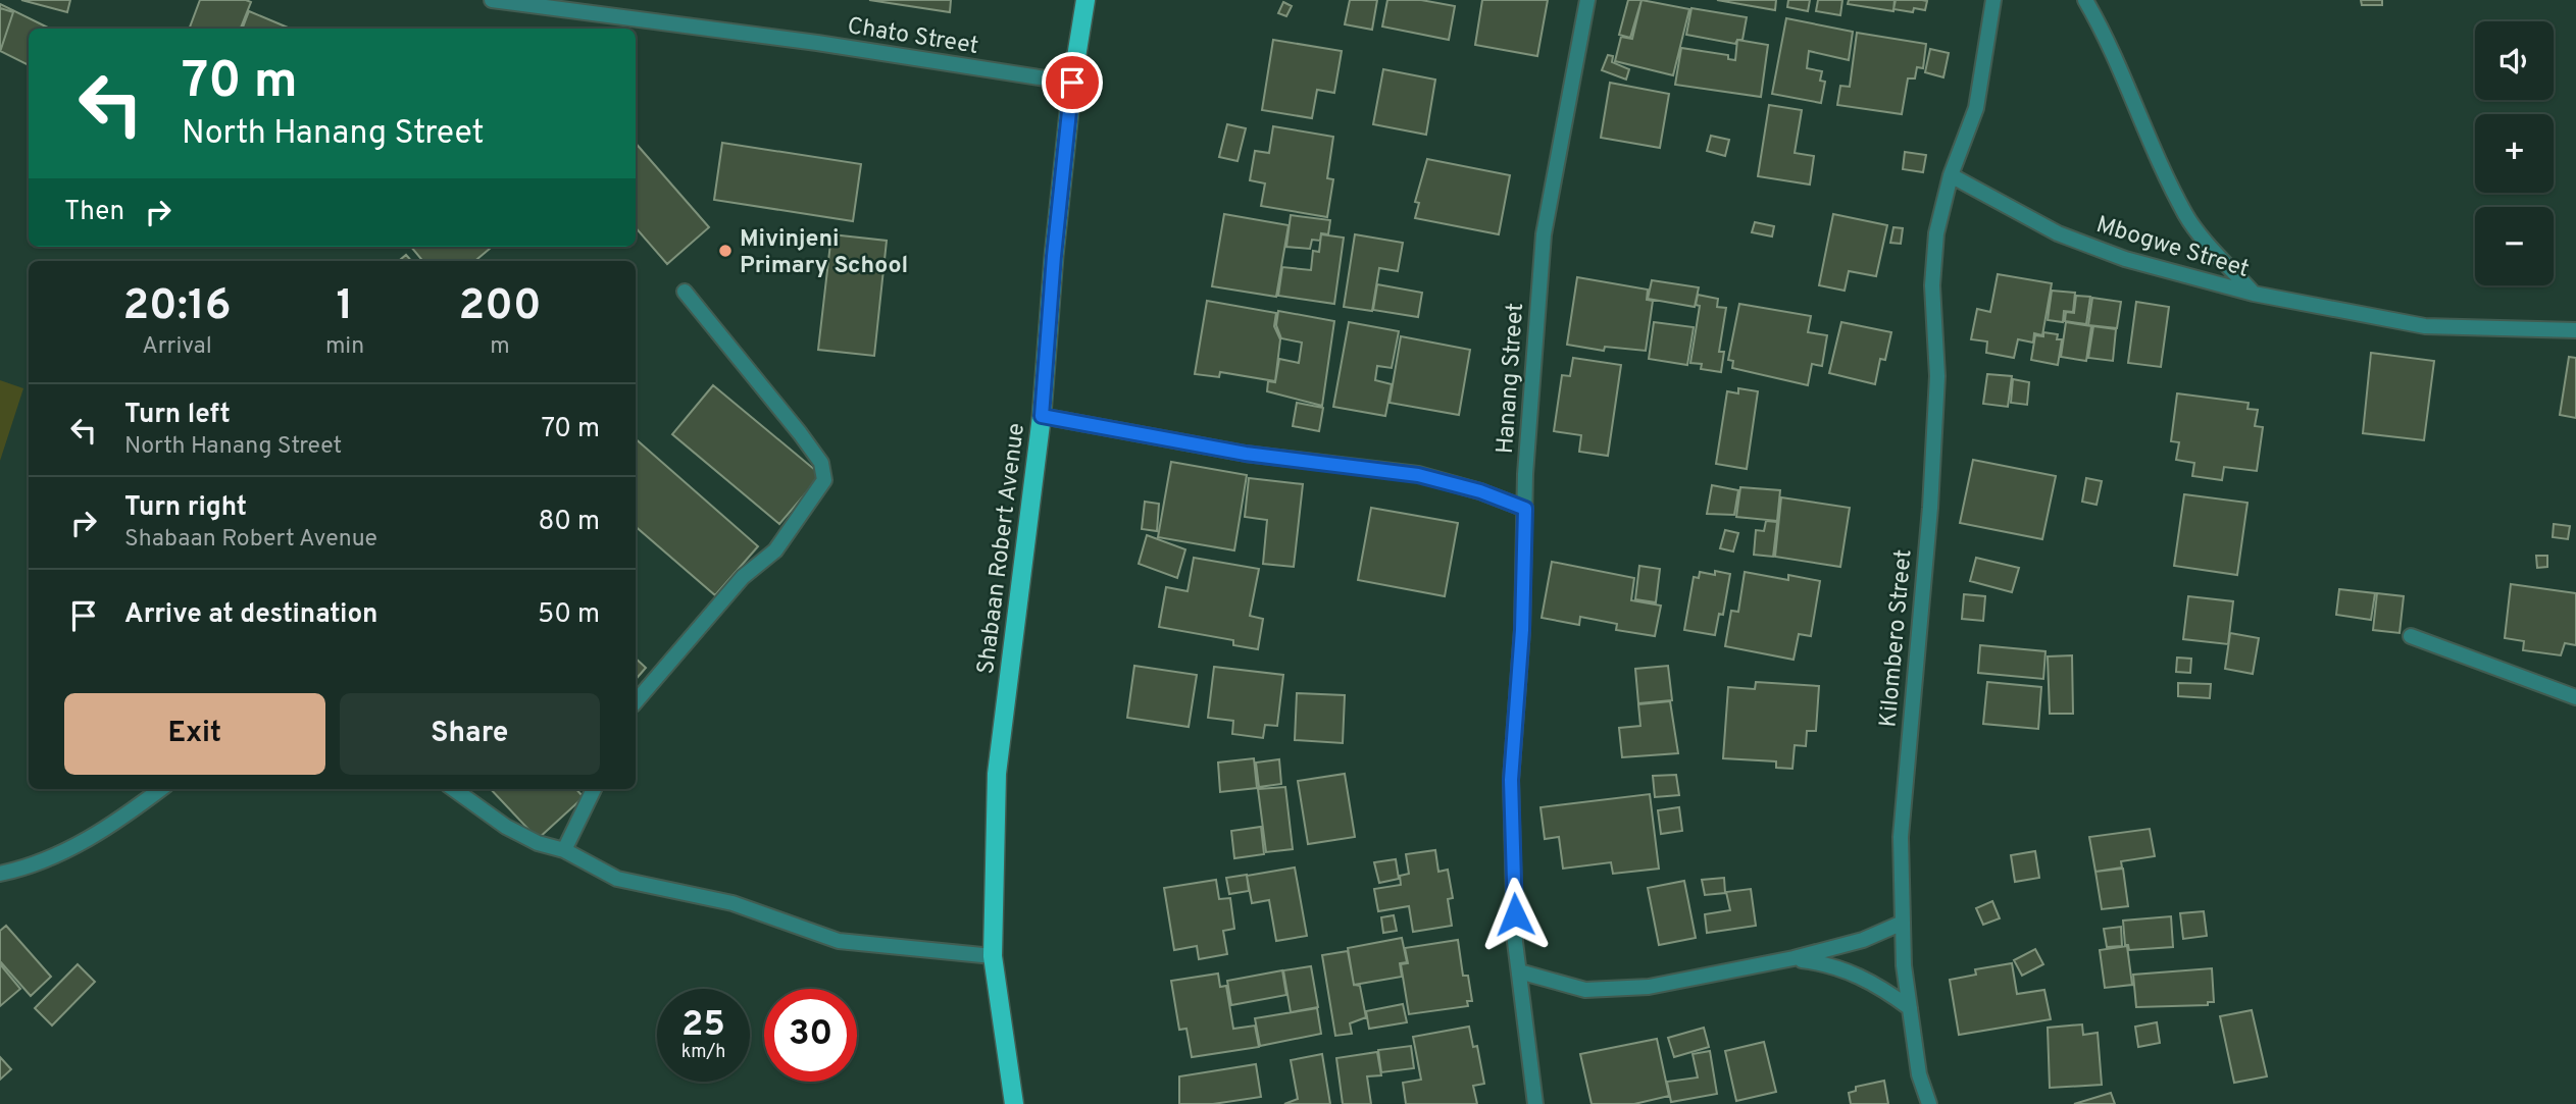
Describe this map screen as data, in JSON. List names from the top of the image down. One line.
{"streets":{"main road":["Shabaan Robert Avenue"],"street":["Chato Street","Mbogwe Street","Hanang Street","Kilombero Street"]},"crossings":[["Chato Street","Shabaan Robert Avenue"],["Mbogwe Street","Kilombero Street"]],"places":["Mivinjeni Primary School"],"page":{"map_buttons":["+","−"],"turn":["70 m","North Hanang Street"],"then":"Then","eta":["20:16","Arrival","1","min","200","m"],"list":[{"name":"Turn left","note":"North Hanang Street","value":"70 m"},{"name":"Turn right","note":"Shabaan Robert Avenue","value":"80 m"},{"name":"Arrive at destination","value":"50 m"}],"buttons":["Exit","Share"],"speed":"25 km/h","limit":"30"}}
